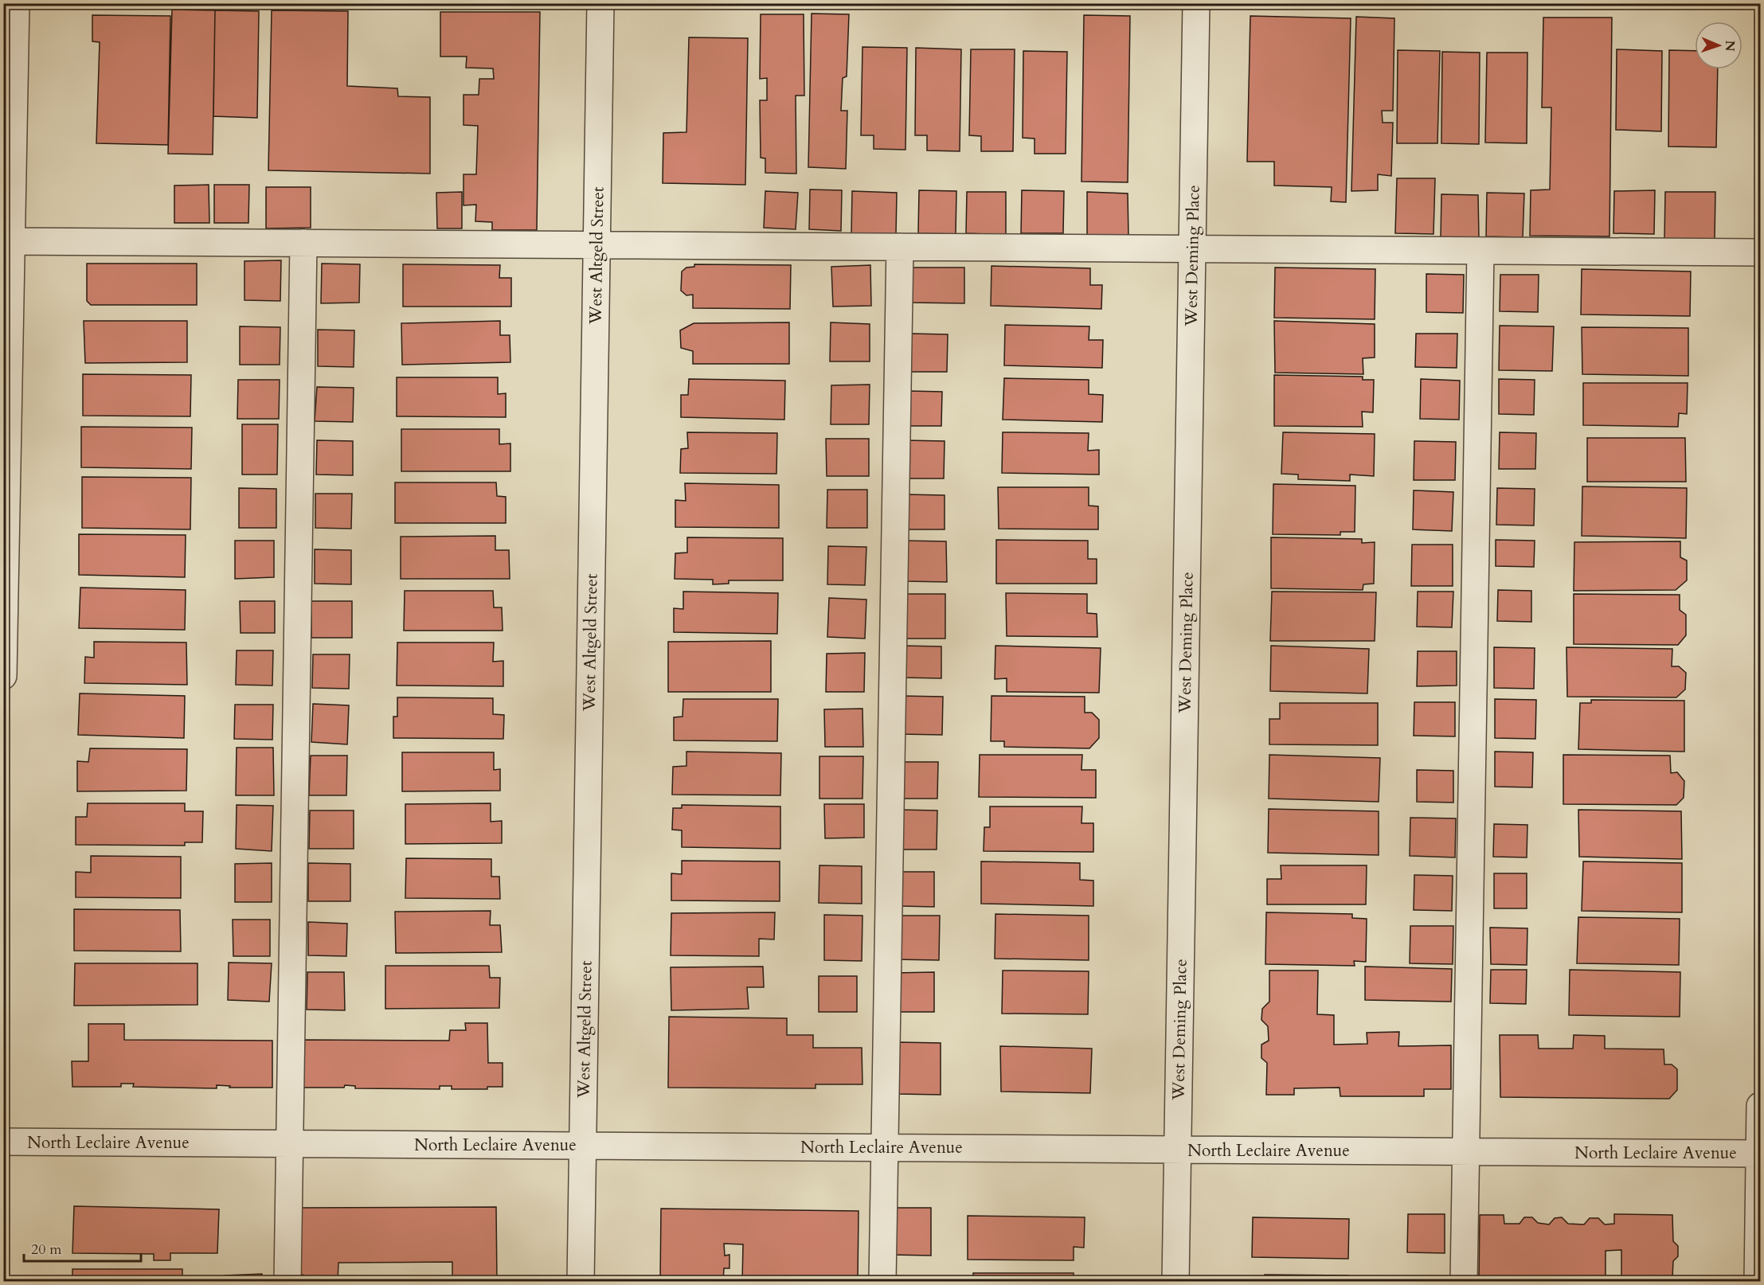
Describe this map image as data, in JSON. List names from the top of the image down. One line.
{"streets":{"street":["West Altgeld Street","West Deming Place","North Leclaire Avenue"]},"crossings":[["West Altgeld Street","North Leclaire Avenue"],["West Deming Place","North Leclaire Avenue"]],"scale_bar":"20 m","north":"right"}
